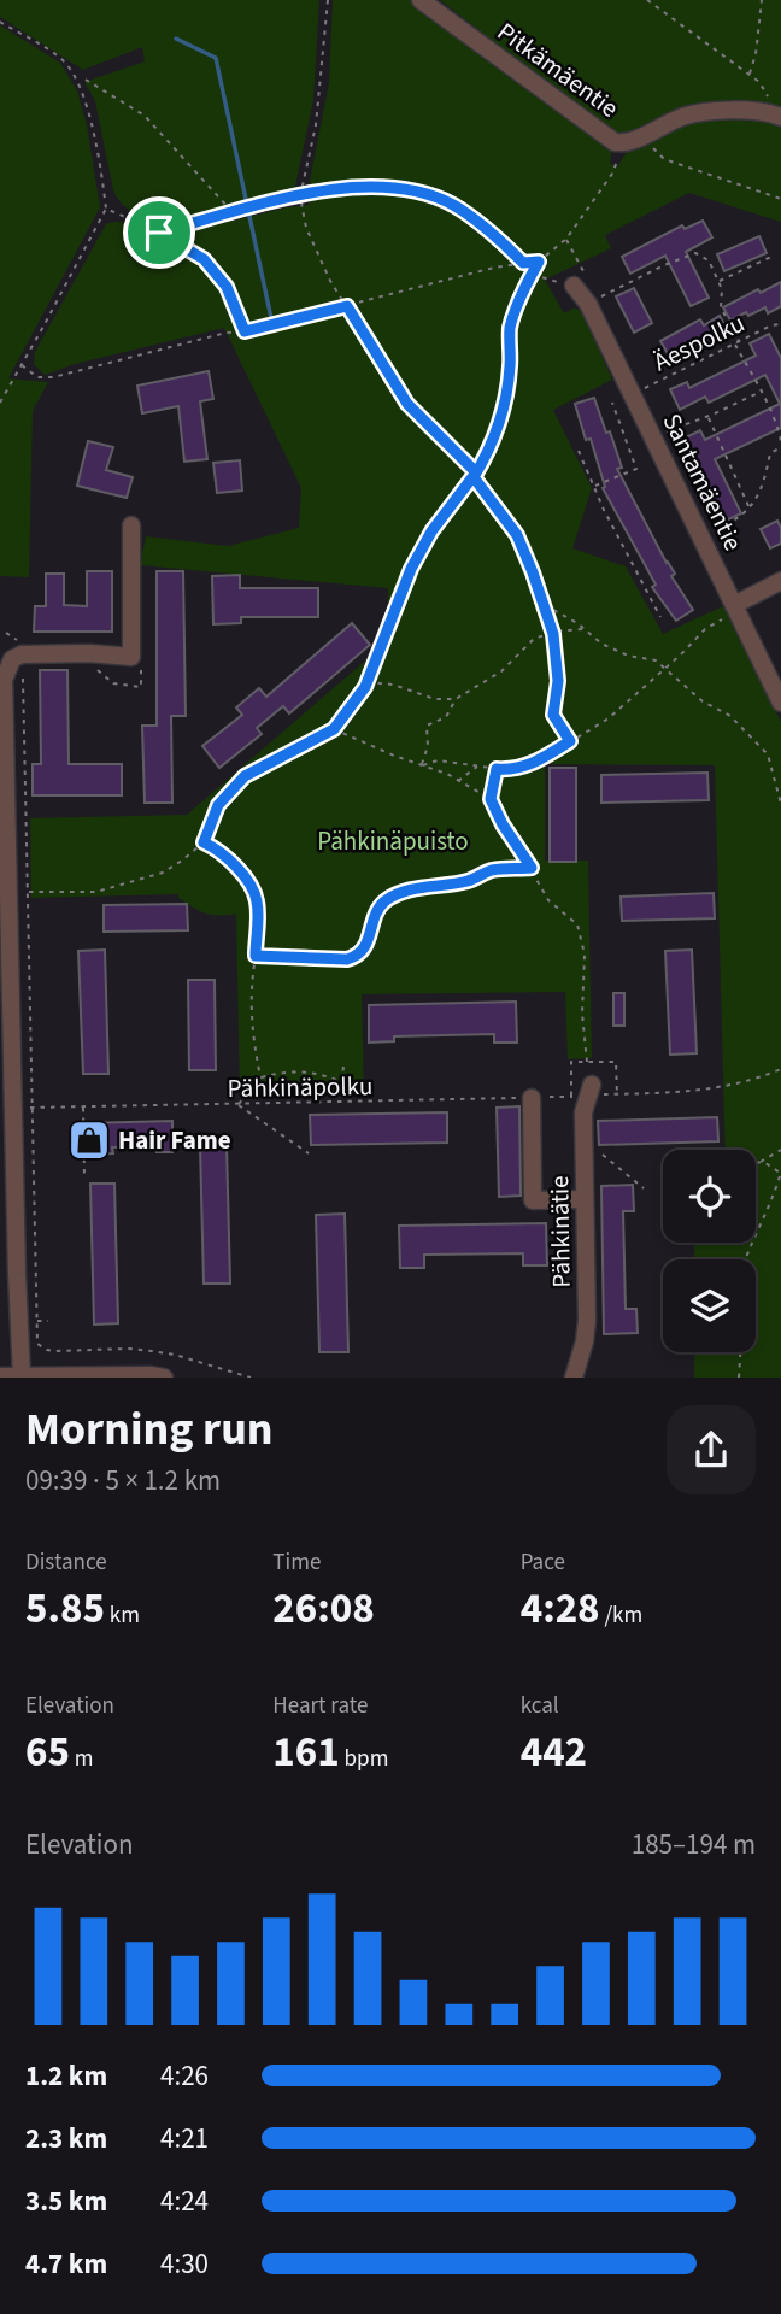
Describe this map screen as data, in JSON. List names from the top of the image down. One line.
{"streets":{"street":["Pitkämäentie","Santamäentie","Pähkinätie"],"path":["Äespolku","Pähkinäpolku"]},"crossings":[["Äespolku","Santamäentie"],["Pähkinäpolku","Pähkinätie"]],"parks":["Pähkinäpuisto"],"places":{"shop":["Hair Fame"]},"page":{"heading":["Morning run","09:39 · 5 × 1.2 km"],"stats":[["Distance","5.85 km"],["Time","26:08"],["Pace","4:28 /km"],["Elevation","65 m"],["Heart rate","161 bpm"],["kcal","442"]],"chart":["Elevation","185–194 m"],"list":[{"name":"1.2 km","note":"4:26"},{"name":"2.3 km","note":"4:21"},{"name":"3.5 km","note":"4:24"},{"name":"4.7 km","note":"4:30"}]}}
